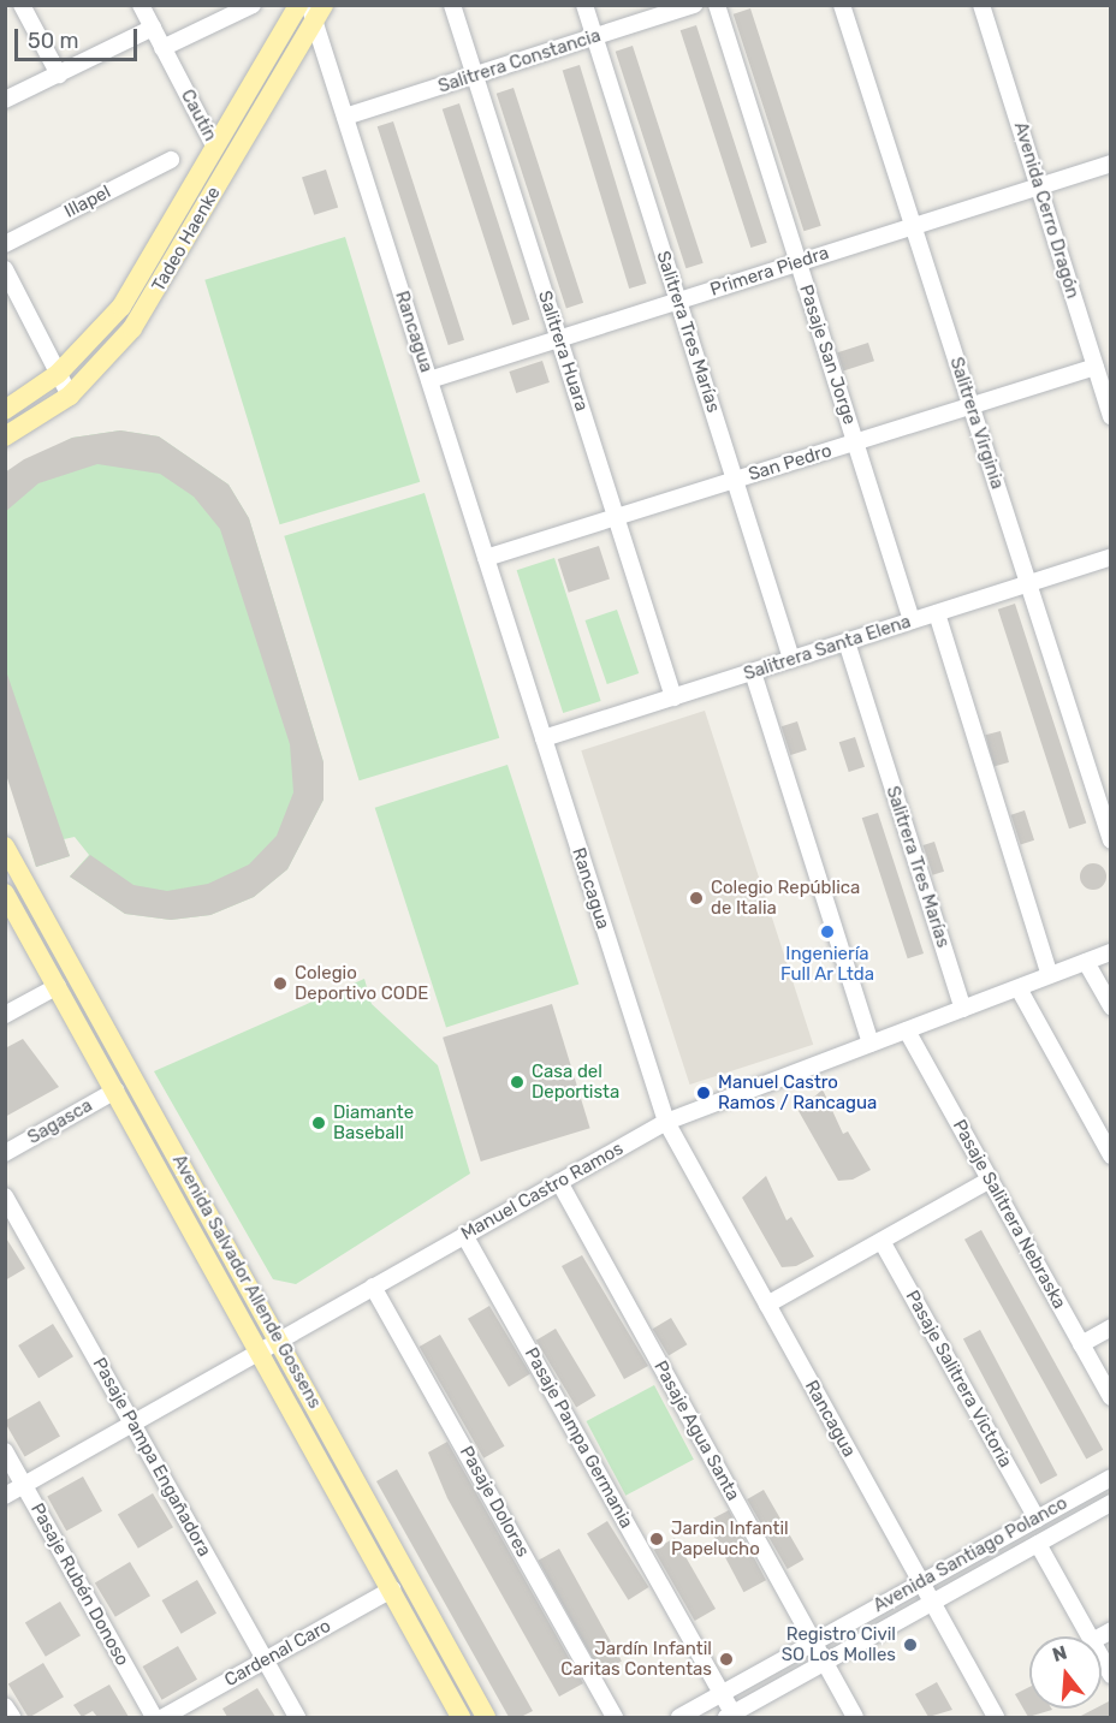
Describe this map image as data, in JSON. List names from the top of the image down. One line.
{"streets":{"main road":["Tadeo Haenke","Avenida Salvador Allende Gossens"],"street":["Salitrera Constancia","Cautín","Illapel","Avenida Cerro Dragón","Primera Piedra","Rancagua","Salitrera Tres Marías","Salitrera Huara","Pasaje San Jorge","Salitrera Virginia","San Pedro","Salitrera Santa Elena","Sagasca","Manuel Castro Ramos","Pasaje Salitrera Nebraska","Pasaje Salitrera Victoria","Pasaje Agua Santa","Pasaje Pampa Germania","Pasaje Pampa Engañadora","Pasaje Dolores","Avenida Santiago Polanco","Pasaje Rubén Donoso","Cardenal Caro"]},"crossings":[["Salitrera Constancia","Rancagua"],["Salitrera Constancia","Salitrera Tres Marías"],["Salitrera Constancia","Salitrera Huara"],["Cautín","Tadeo Haenke"],["Avenida Cerro Dragón","Primera Piedra"],["Avenida Cerro Dragón","San Pedro"],["Tadeo Haenke","Rancagua"],["Primera Piedra","Rancagua"],["Primera Piedra","Salitrera Tres Marías"],["Primera Piedra","Salitrera Huara"],["Primera Piedra","Pasaje San Jorge"],["Primera Piedra","Salitrera Virginia"],["Rancagua","San Pedro"],["Rancagua","Salitrera Santa Elena"],["Rancagua","Manuel Castro Ramos"],["Rancagua","Avenida Santiago Polanco"],["Salitrera Tres Marías","San Pedro"],["Salitrera Tres Marías","Salitrera Santa Elena"],["Salitrera Tres Marías","Manuel Castro Ramos"],["Salitrera Huara","San Pedro"],["Salitrera Huara","Salitrera Santa Elena"],["Pasaje San Jorge","San Pedro"],["Pasaje San Jorge","Salitrera Santa Elena"],["Salitrera Virginia","San Pedro"],["Salitrera Virginia","Salitrera Santa Elena"],["Sagasca","Avenida Salvador Allende Gossens"],["Manuel Castro Ramos","Pasaje Salitrera Nebraska"],["Manuel Castro Ramos","Avenida Salvador Allende Gossens"],["Manuel Castro Ramos","Pasaje Agua Santa"],["Manuel Castro Ramos","Pasaje Pampa Germania"],["Manuel Castro Ramos","Pasaje Pampa Engañadora"],["Manuel Castro Ramos","Pasaje Dolores"],["Manuel Castro Ramos","Pasaje Rubén Donoso"],["Avenida Salvador Allende Gossens","Cardenal Caro"],["Pasaje Salitrera Victoria","Avenida Santiago Polanco"],["Pasaje Agua Santa","Avenida Santiago Polanco"],["Pasaje Pampa Germania","Avenida Santiago Polanco"],["Pasaje Pampa Engañadora","Cardenal Caro"]],"places":["Colegio República de Italia","Ingeniería Full Ar Ltda","Colegio Deportivo CODE","Casa del Deportista","Manuel Castro Ramos / Rancagua","Diamante Baseball","Jardin Infantil Papelucho","Registro Civil SO Los Molles","Jardín Infantil Caritas Contentas"],"scale_bar":"50 m","north":"top"}
